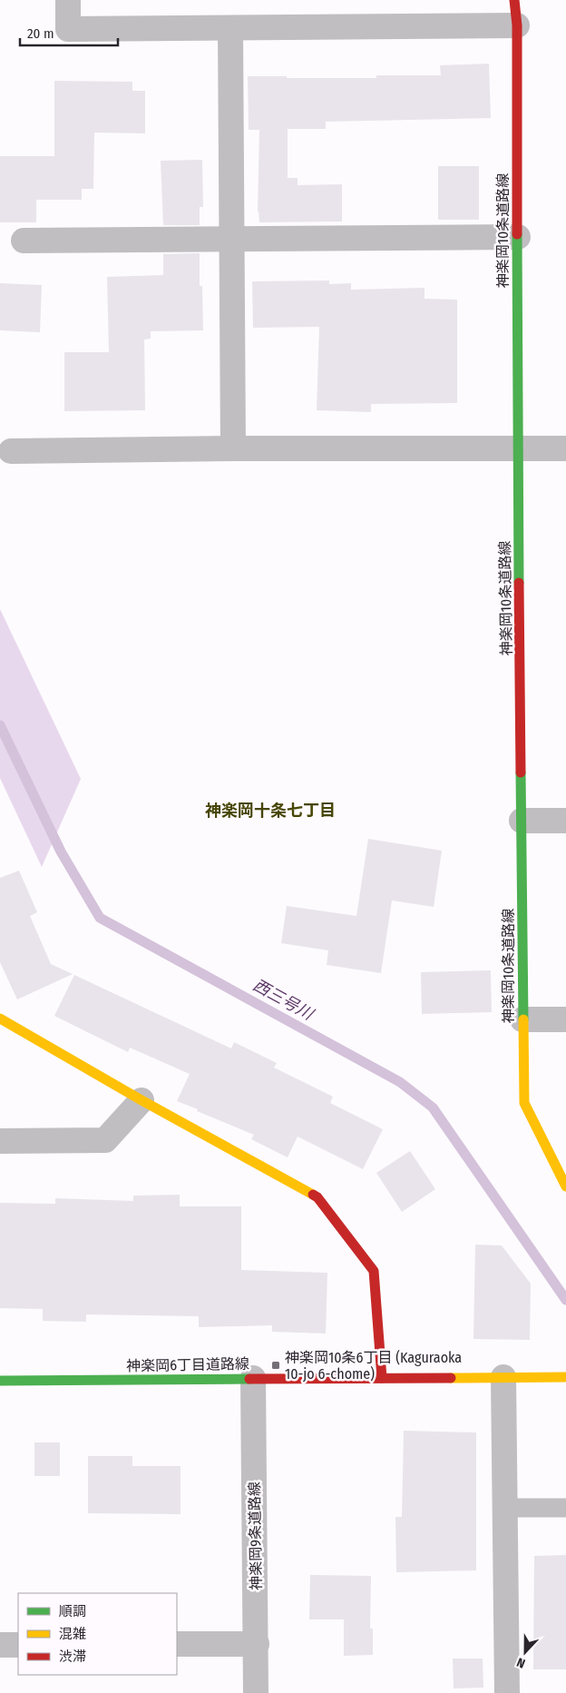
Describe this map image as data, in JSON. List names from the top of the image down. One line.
{"streets":{"street":["神楽岡10条道路線","神楽岡6丁目道路線","神楽岡9条道路線"]},"crossings":[["神楽岡6丁目道路線","神楽岡9条道路線"]],"districts":["神楽岡十条七丁目"],"water":["西三号川"],"places":{"transit":["神楽岡10条6丁目 (Kaguraoka 10-jo 6-chome)"]},"legend":["順調","混雑","渋滞"],"scale_bar":"20 m","north":"bottom"}
